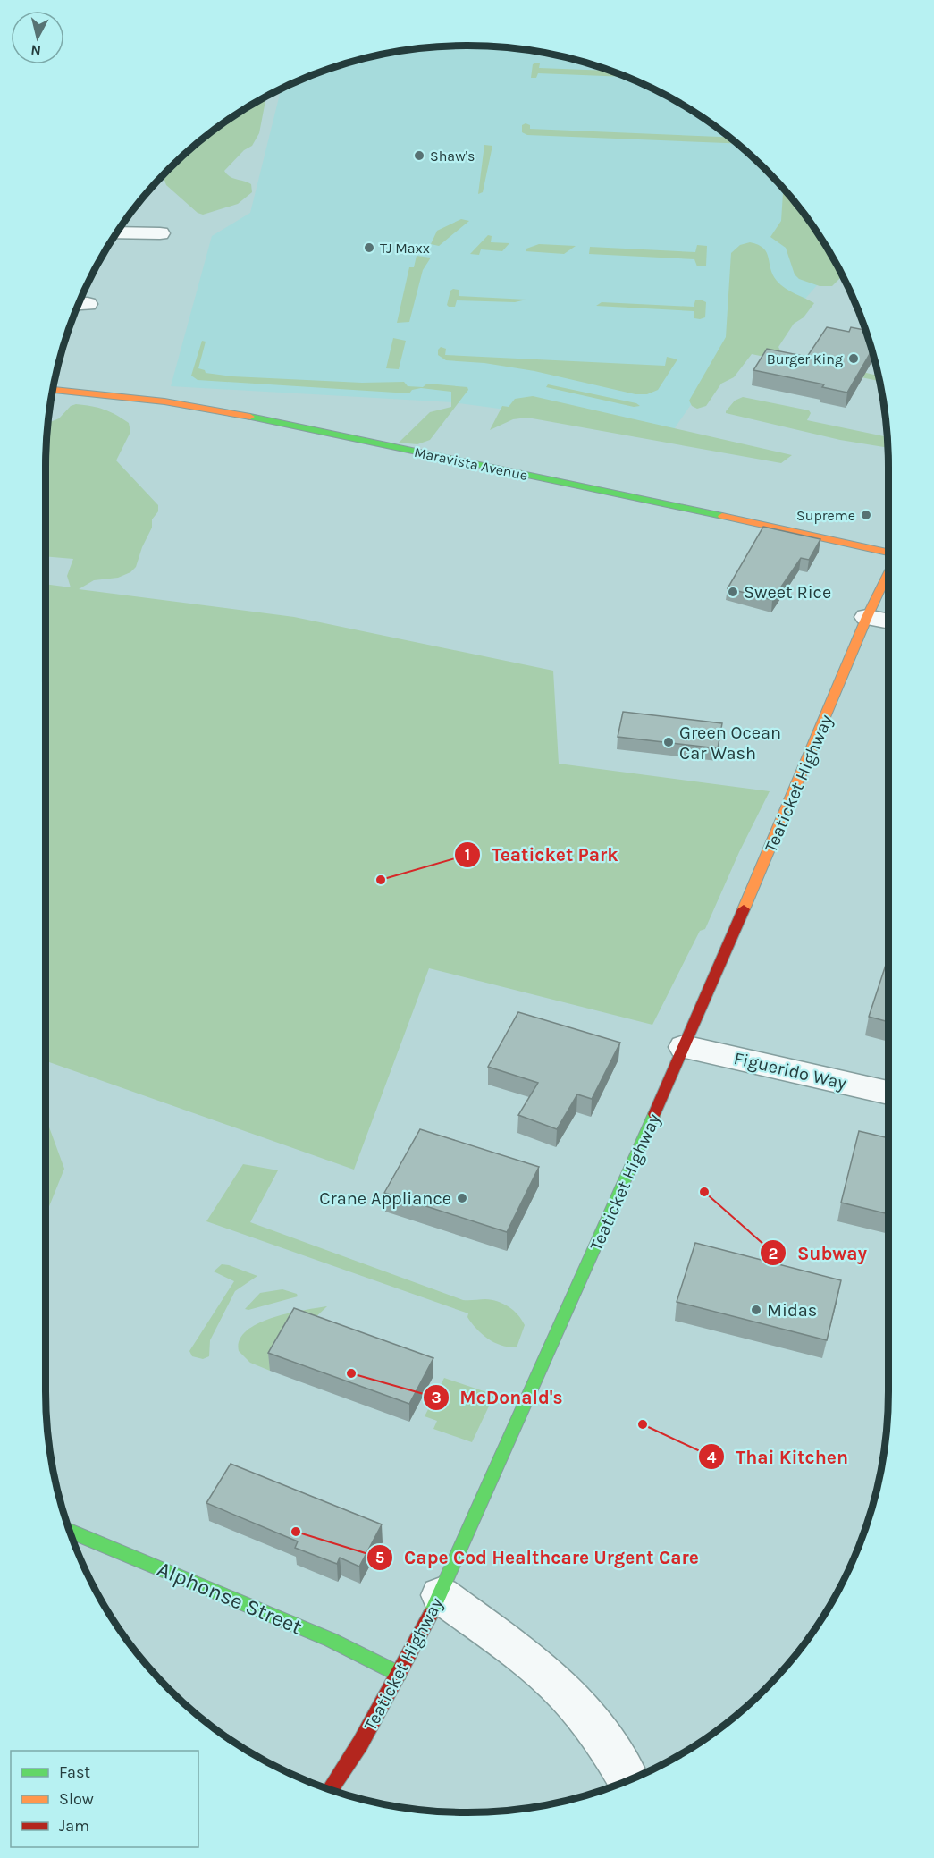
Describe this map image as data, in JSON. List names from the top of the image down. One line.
{"streets":{"main road":["Maravista Avenue","Teaticket Highway","Alphonse Street"],"street":["Figuerido Way"]},"crossings":[["Teaticket Highway","Figuerido Way"],["Teaticket Highway","Alphonse Street"]],"places":["Shaw's","TJ Maxx","Burger King","Supreme","Sweet Rice","Green Ocean Car Wash","Teaticket Park","Subway","Crane Appliance","Midas","McDonald's","Thai Kitchen","Cape Cod Healthcare Urgent Care"],"legend":["Fast","Slow","Jam"],"north":"bottom"}
